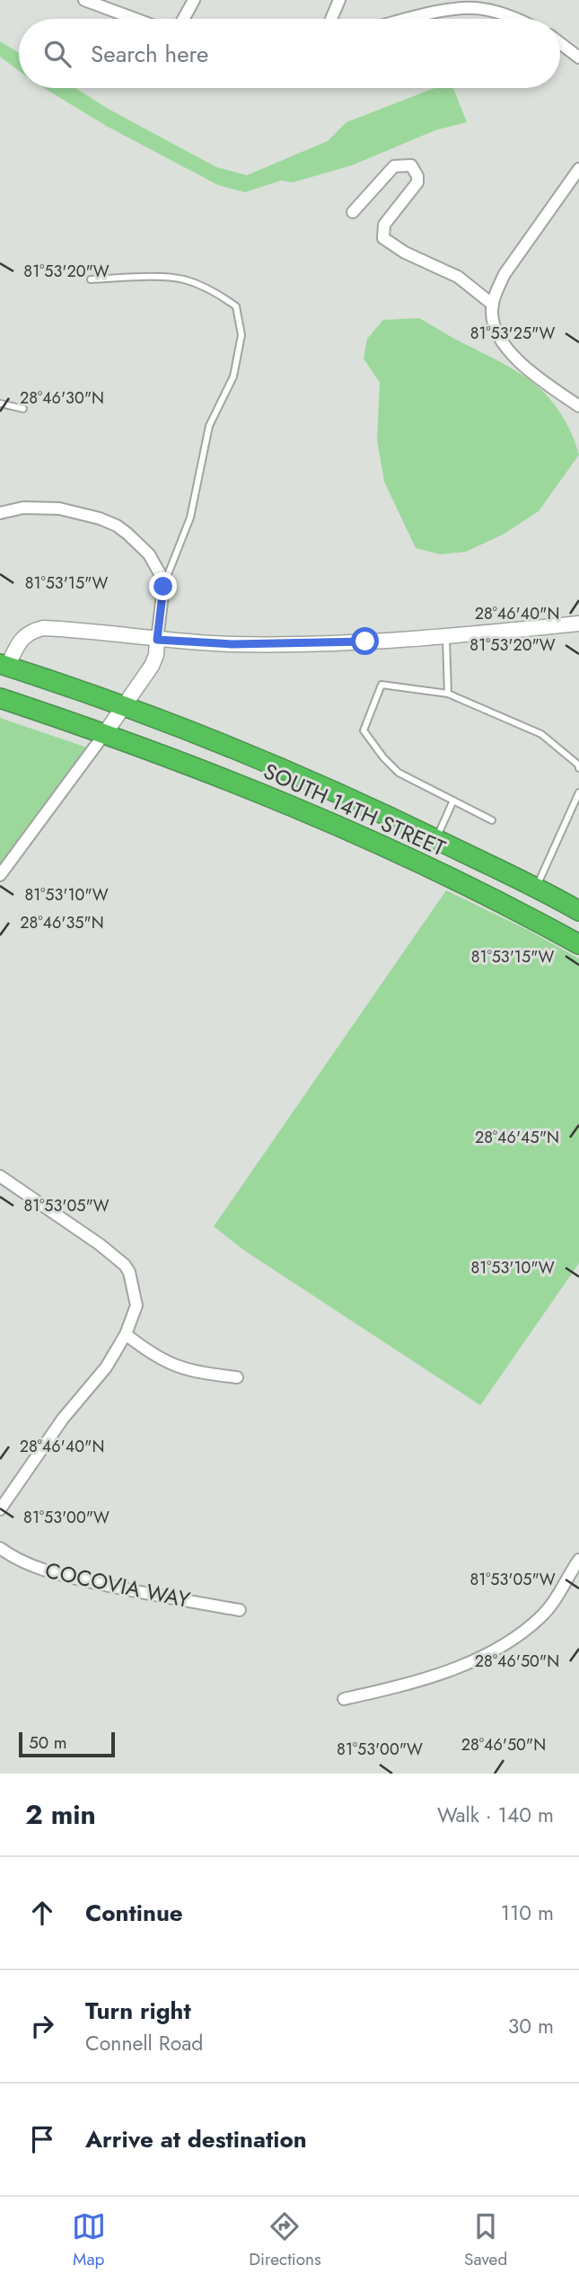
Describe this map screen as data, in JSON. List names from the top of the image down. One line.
{"streets":{"highway":["SOUTH 14TH STREET"],"street":["COCOVIA WAY"]},"scale_bar":"50 m","page":{"search":"Search here","scale":"50 m","heading":["2 min","Walk · 140 m"],"list":[["Continue","110 m"],["Turn right","Connell Road","30 m"],"Arrive at destination"],"nav":["Map","Directions","Saved"]},"coordinates":["81°53'20\"W","81°53'25\"W","28°46'30\"N","81°53'15\"W","28°46'40\"N","81°53'10\"W","28°46'35\"N","28°46'45\"N","81°53'05\"W","81°53'00\"W","28°46'50\"N"]}
